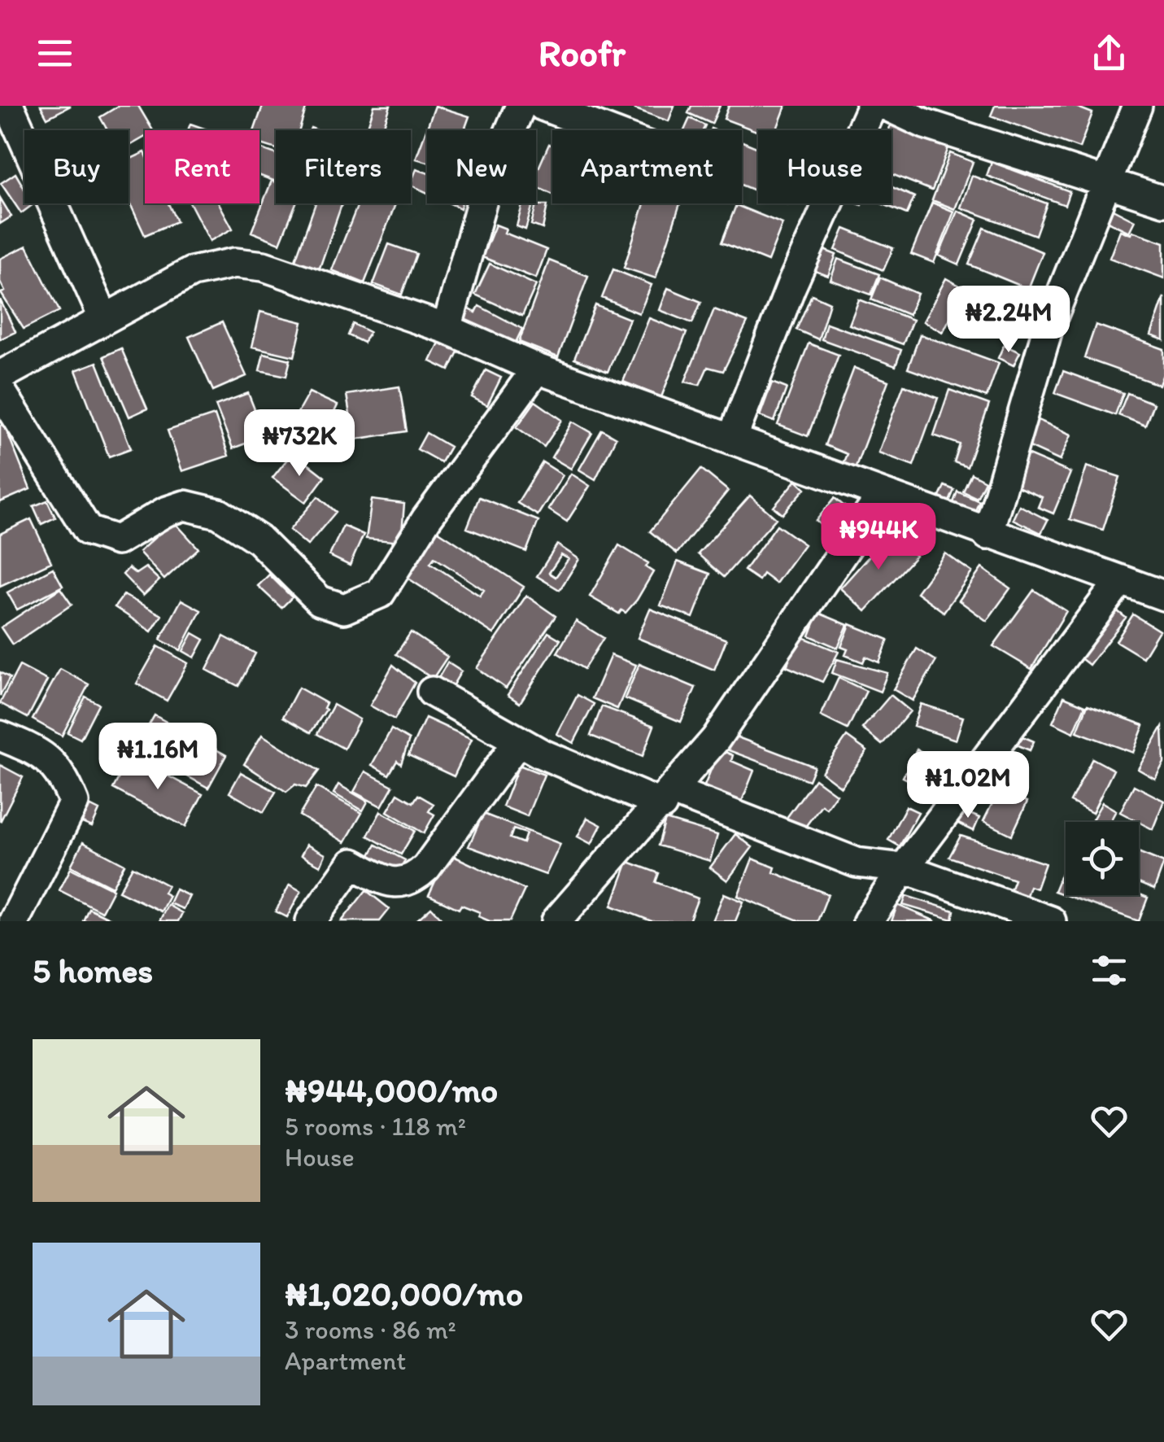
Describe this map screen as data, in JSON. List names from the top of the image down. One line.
{"page":{"header":"Roofr","chip":["Buy","Rent","Filters","New","Apartment","House"],"price":["₦2.24M","₦732K","₦944K","₦1.16M","₦1.02M"],"heading":"5 homes","list":[{"name":"₦944,000/mo","note":"5 rooms · 118 m² · House"},{"name":"₦1,020,000/mo","note":"3 rooms · 86 m² · Apartment"}]}}
